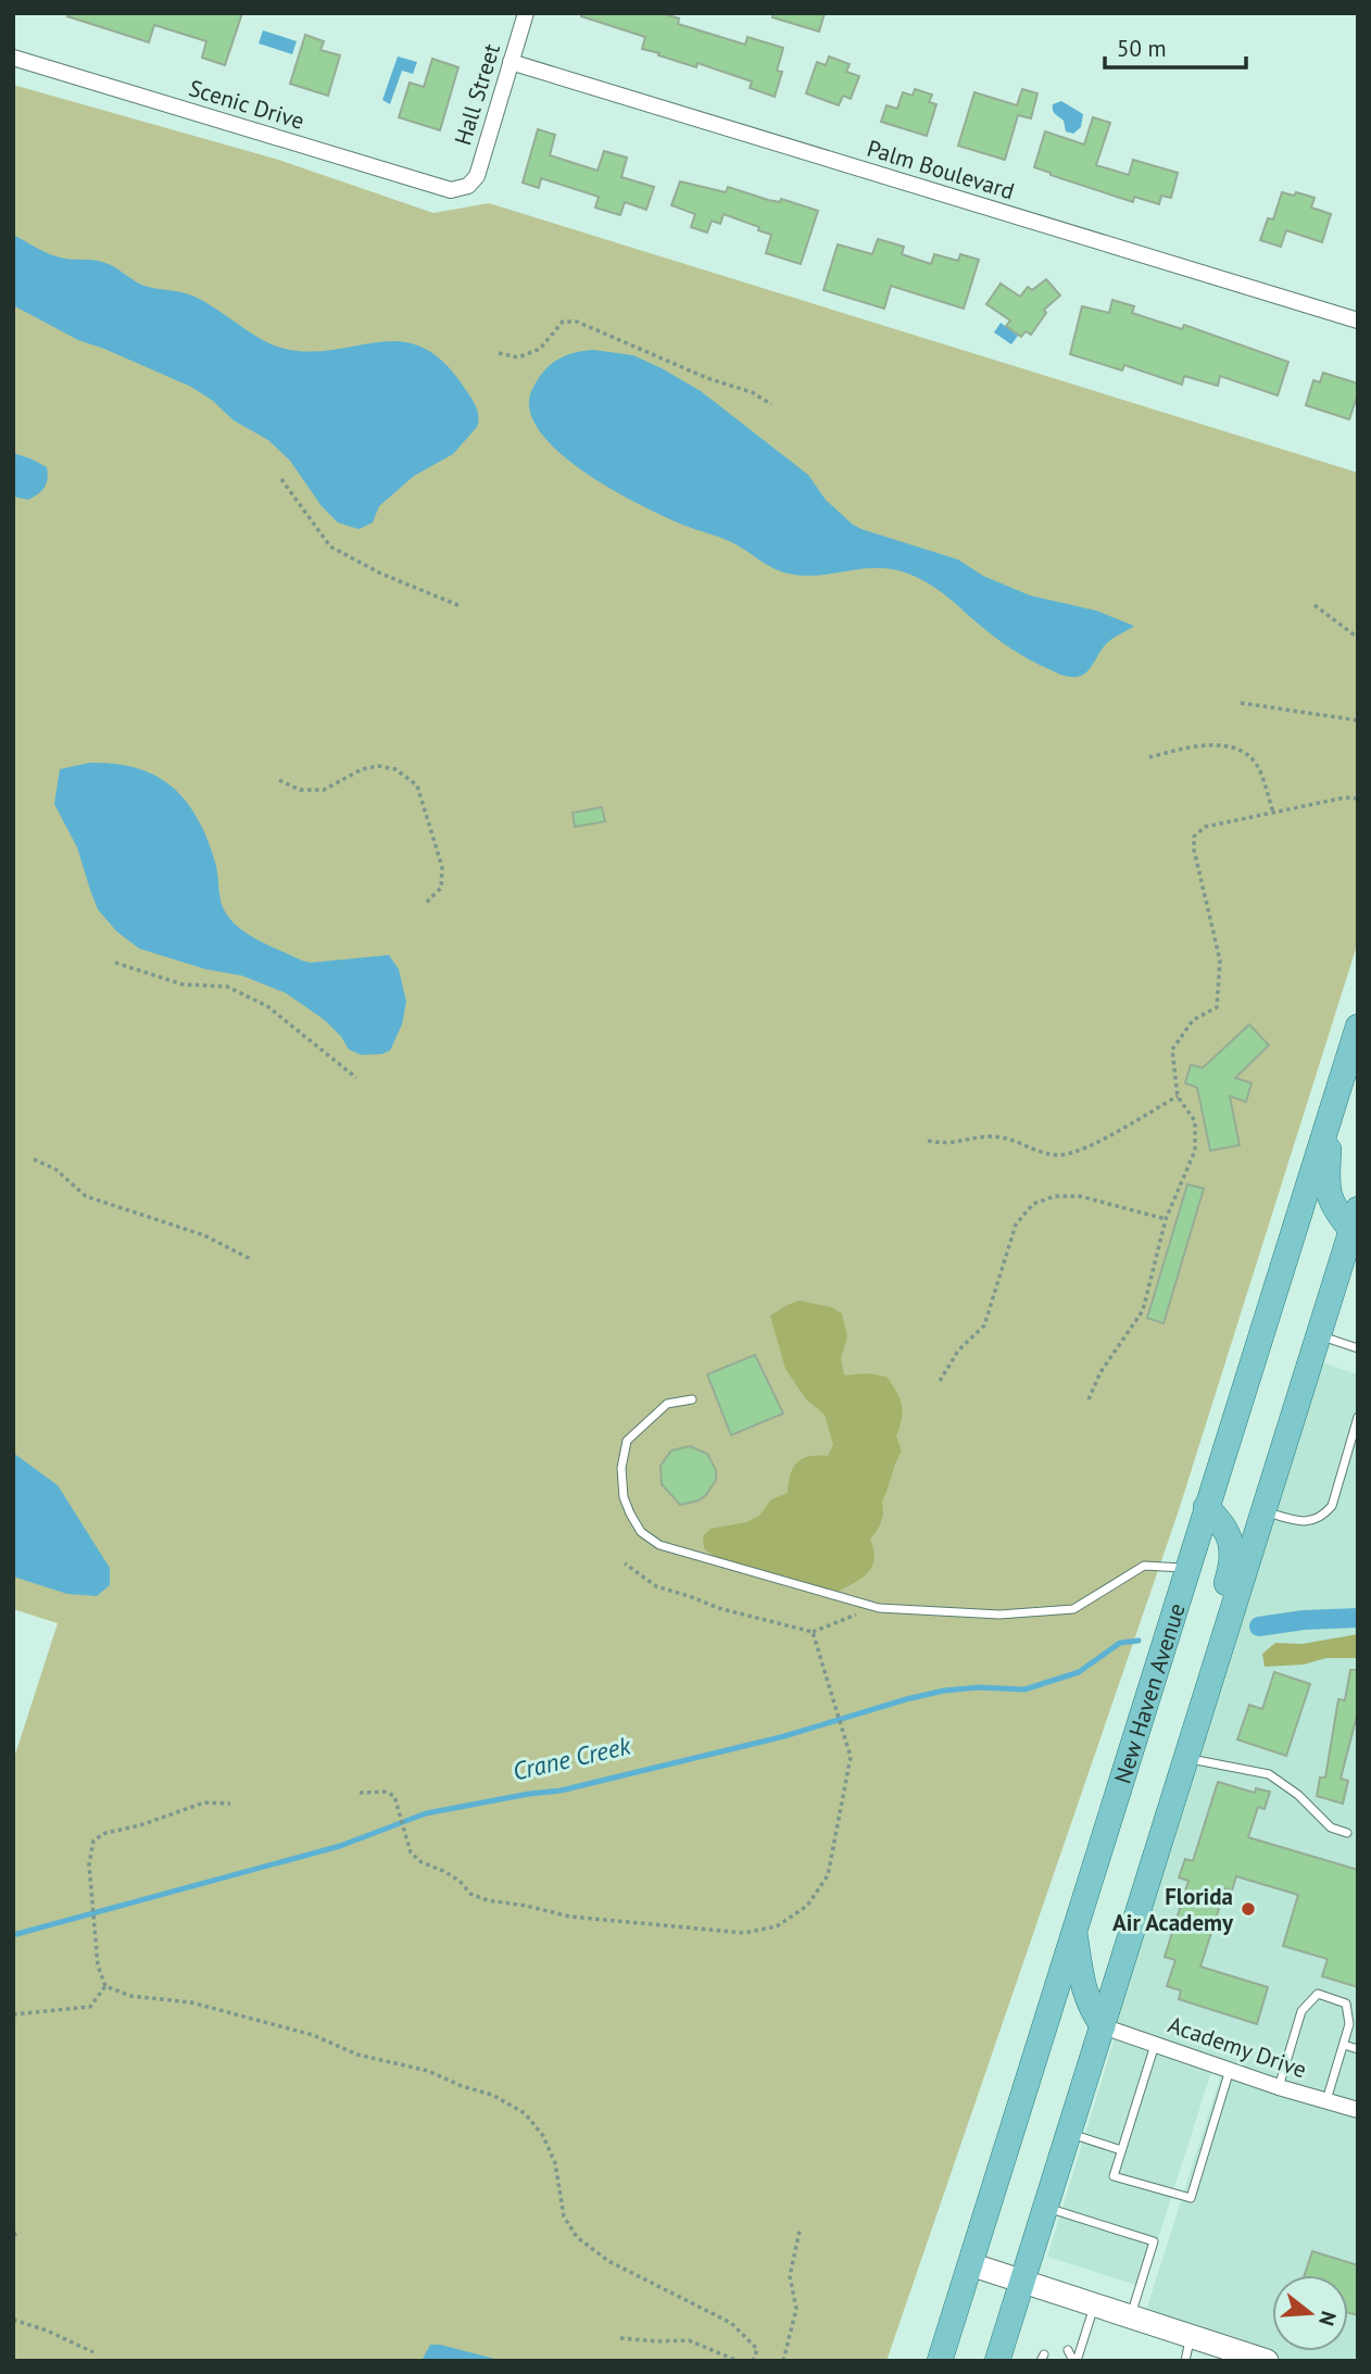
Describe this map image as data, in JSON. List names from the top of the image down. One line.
{"streets":{"main road":["New Haven Avenue"],"street":["Hall Street","Scenic Drive","Palm Boulevard","Academy Drive"]},"crossings":[["Hall Street","Scenic Drive"],["Hall Street","Palm Boulevard"]],"water":["Crane Creek"],"places":["Florida Air Academy"],"scale_bar":"50 m","north":"right"}
